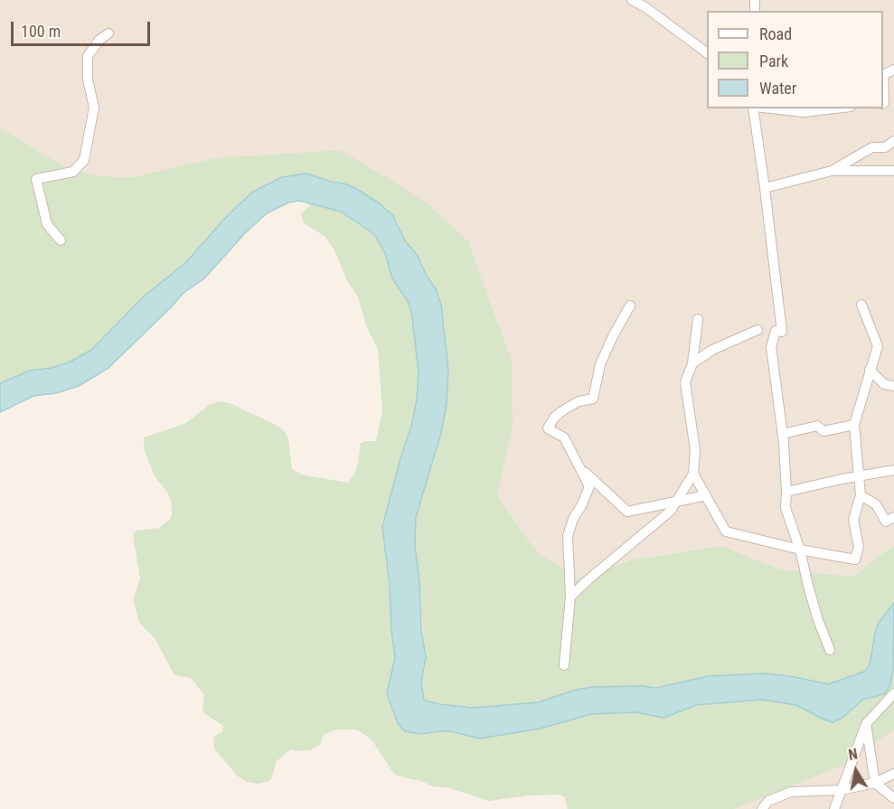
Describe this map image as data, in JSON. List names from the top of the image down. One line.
{"legend":["Road","Park","Water"],"scale_bar":"100 m","north":"top"}
